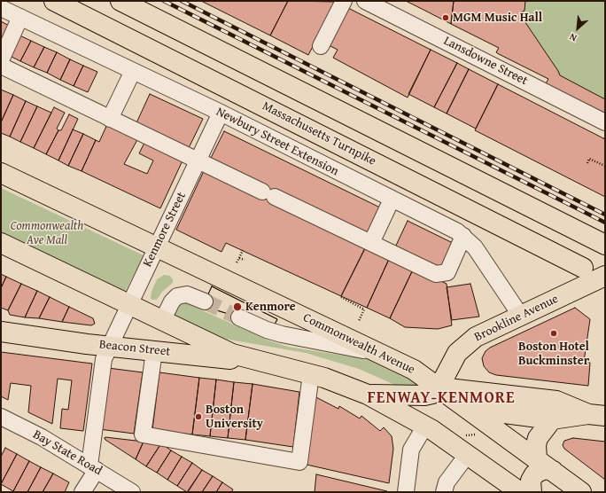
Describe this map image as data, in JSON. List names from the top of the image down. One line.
{"streets":{"main road":["Massachusetts Turnpike","Brookline Avenue","Commonwealth Avenue","Beacon Street"],"street":["Lansdowne Street","Newbury Street Extension","Kenmore Street","Bay State Road"]},"crossings":[["Newbury Street Extension","Kenmore Street"],["Newbury Street Extension","Brookline Avenue"],["Kenmore Street","Commonwealth Avenue"],["Kenmore Street","Beacon Street"],["Kenmore Street","Bay State Road"],["Brookline Avenue","Commonwealth Avenue"]],"districts":["FENWAY-KENMORE"],"parks":["Commonwealth Ave Mall"],"places":["MGM Music Hall","Kenmore","Boston Hotel Buckminster","Boston University"],"north":"bottom left"}
